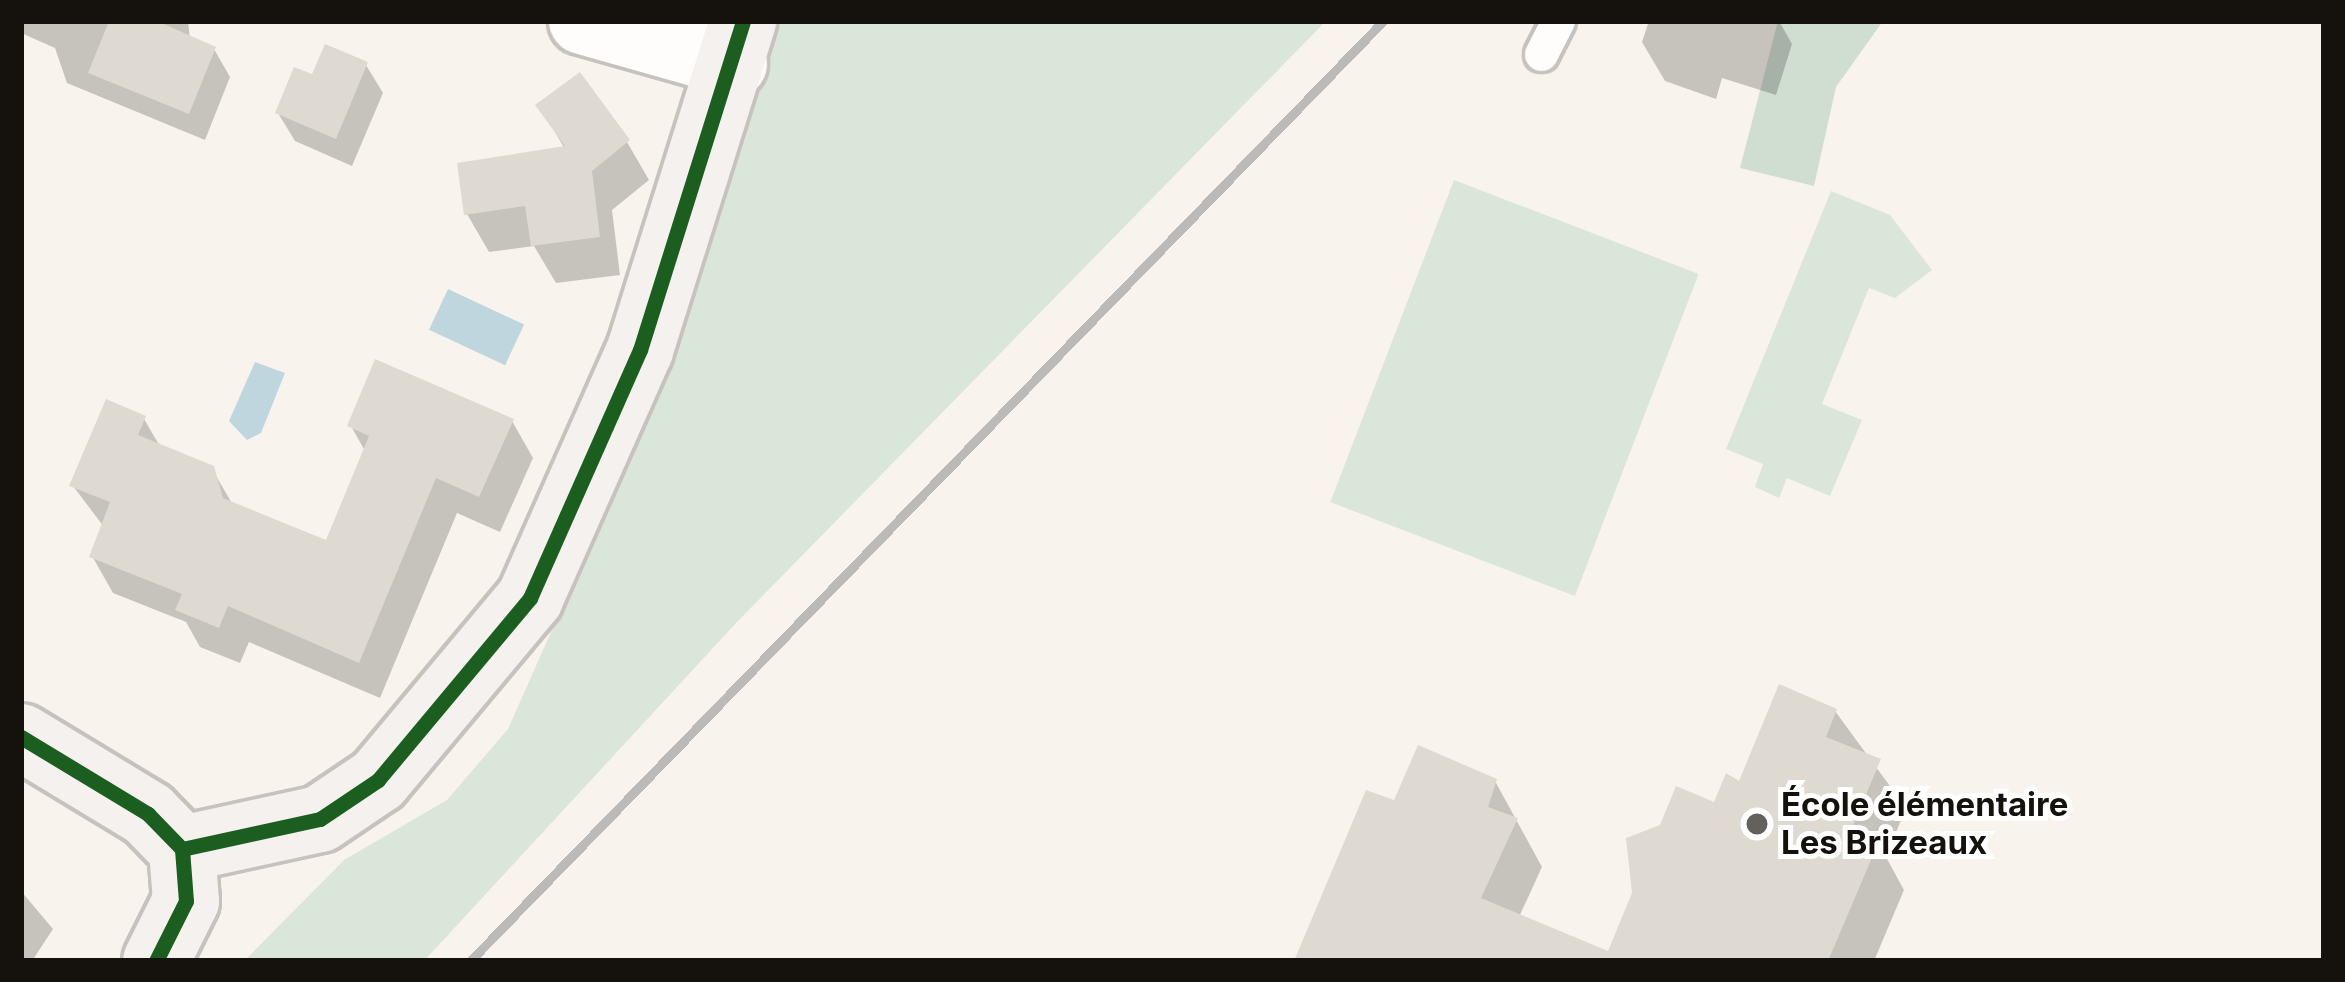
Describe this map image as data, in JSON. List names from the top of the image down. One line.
{"places":["École élémentaire Les Brizeaux"]}
